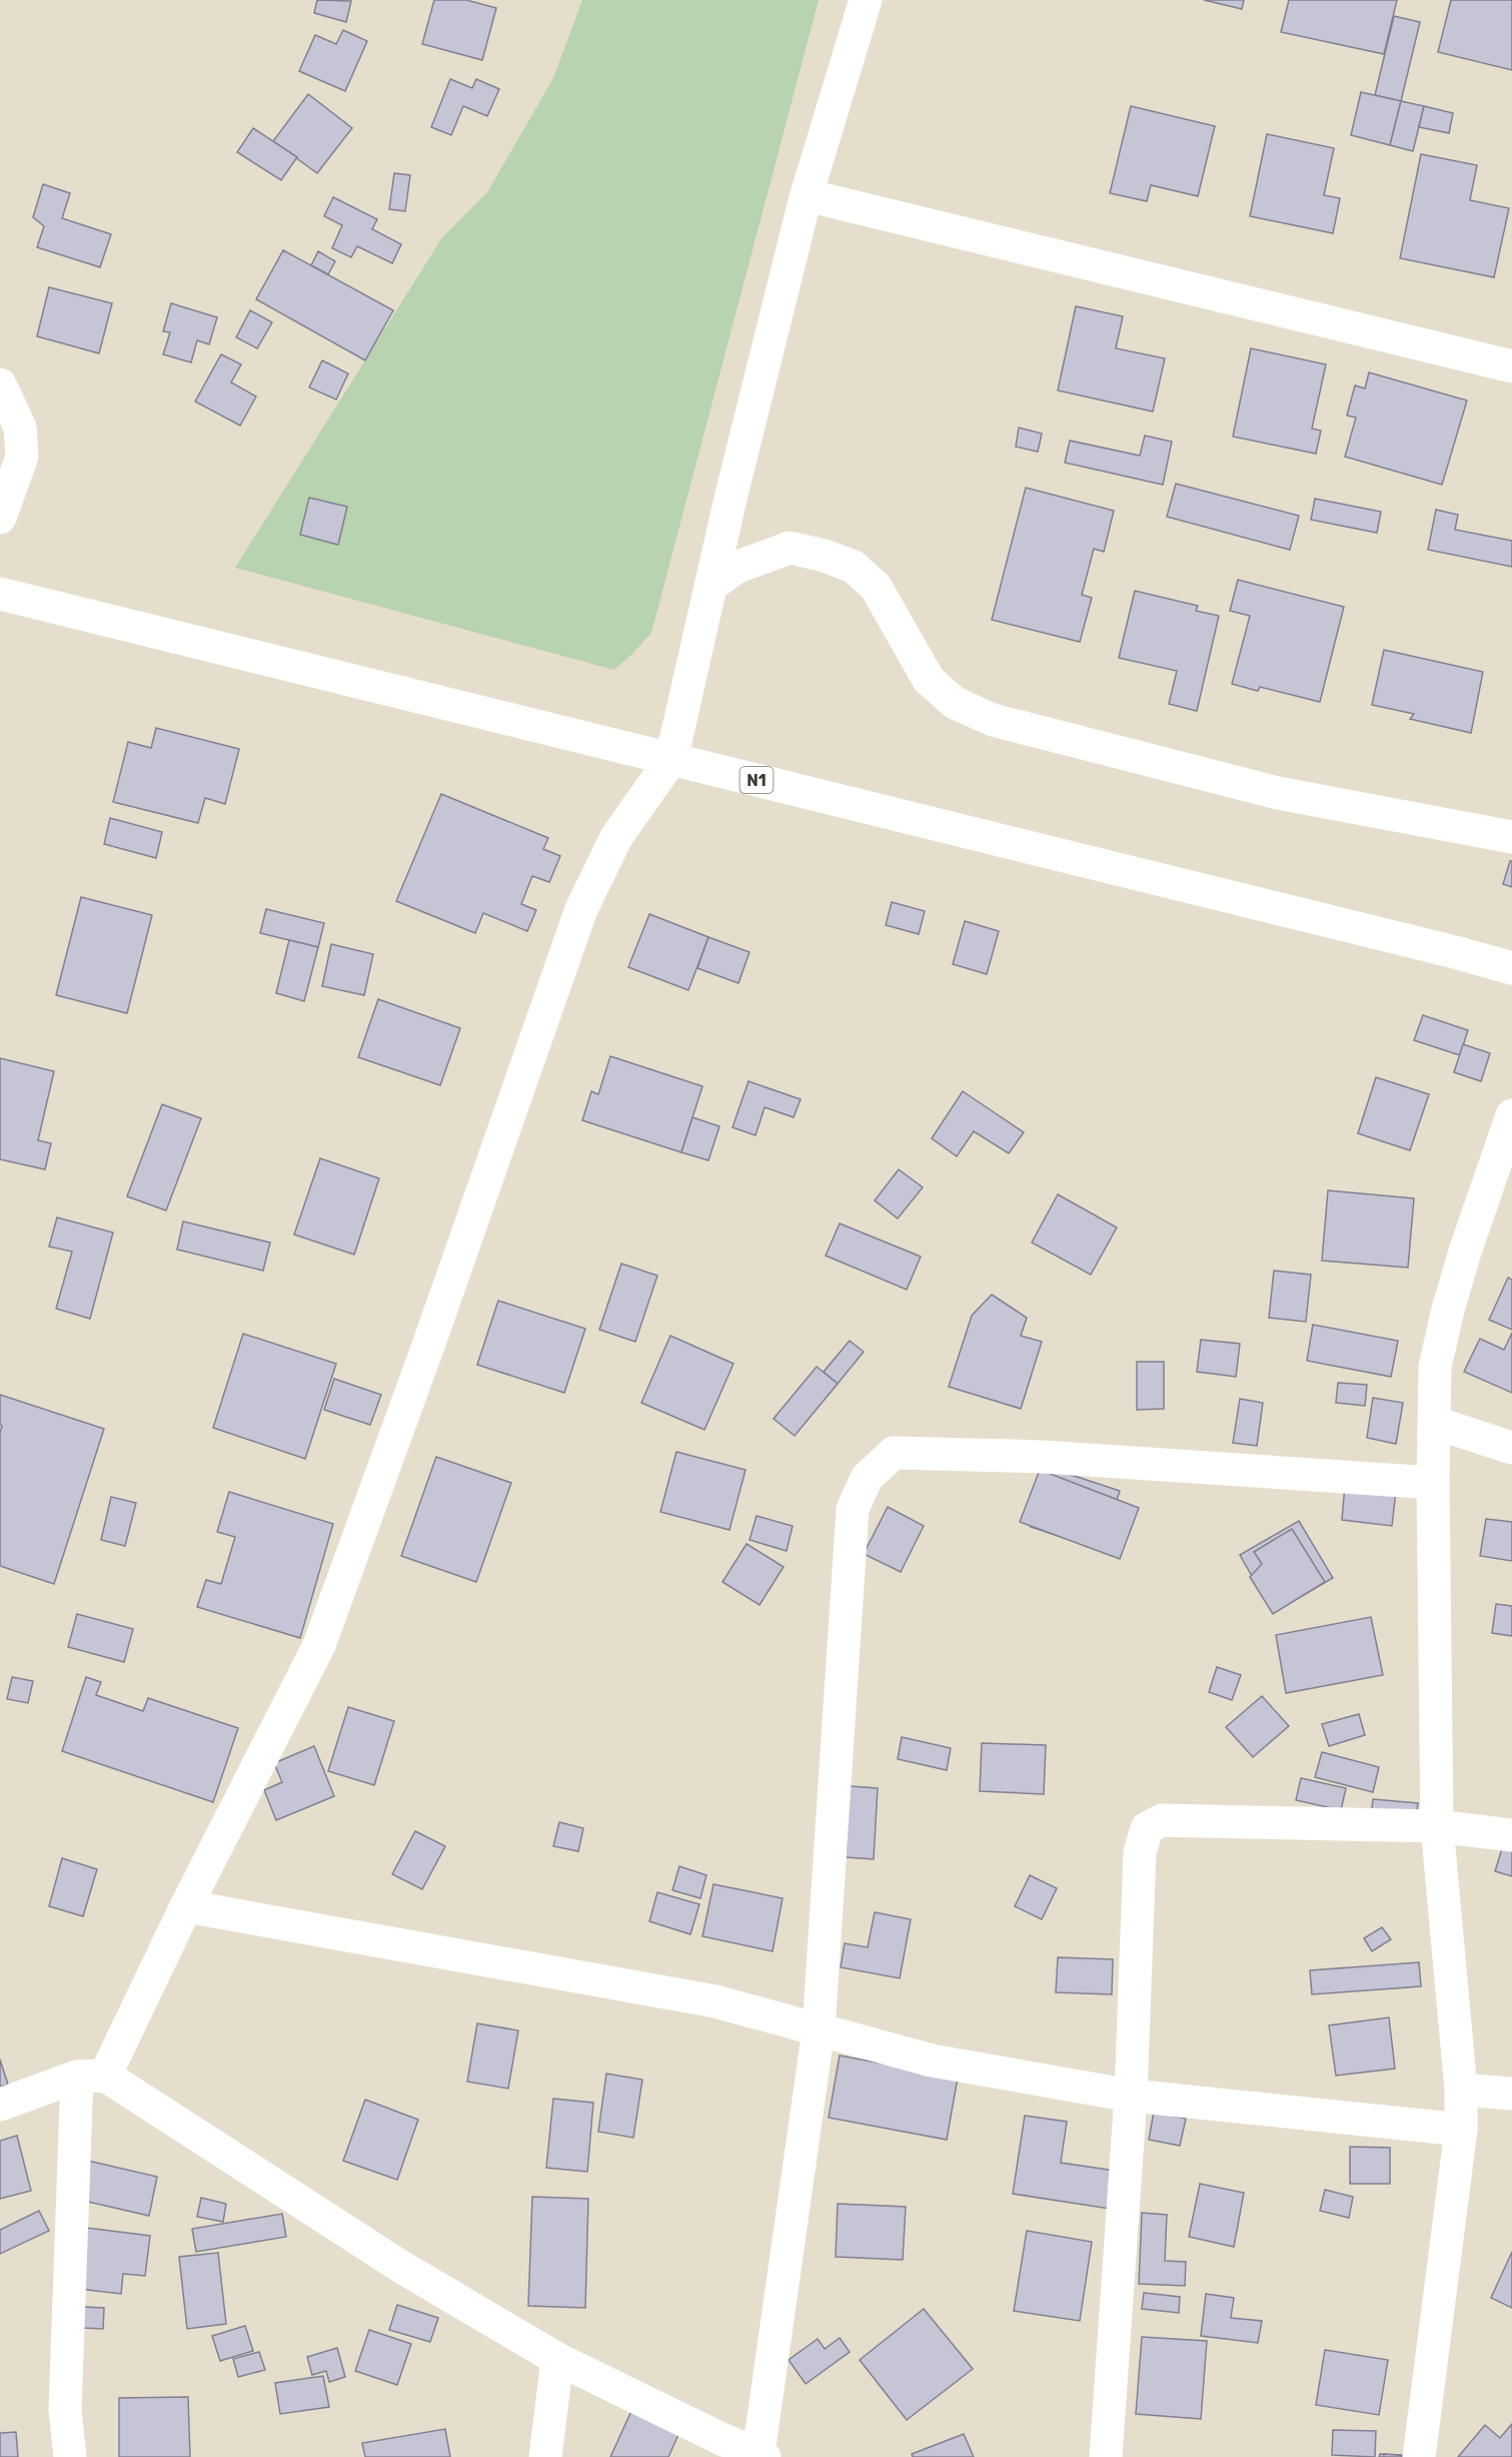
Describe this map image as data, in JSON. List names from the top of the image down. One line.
{"streets":{"main road":["N1"]}}
